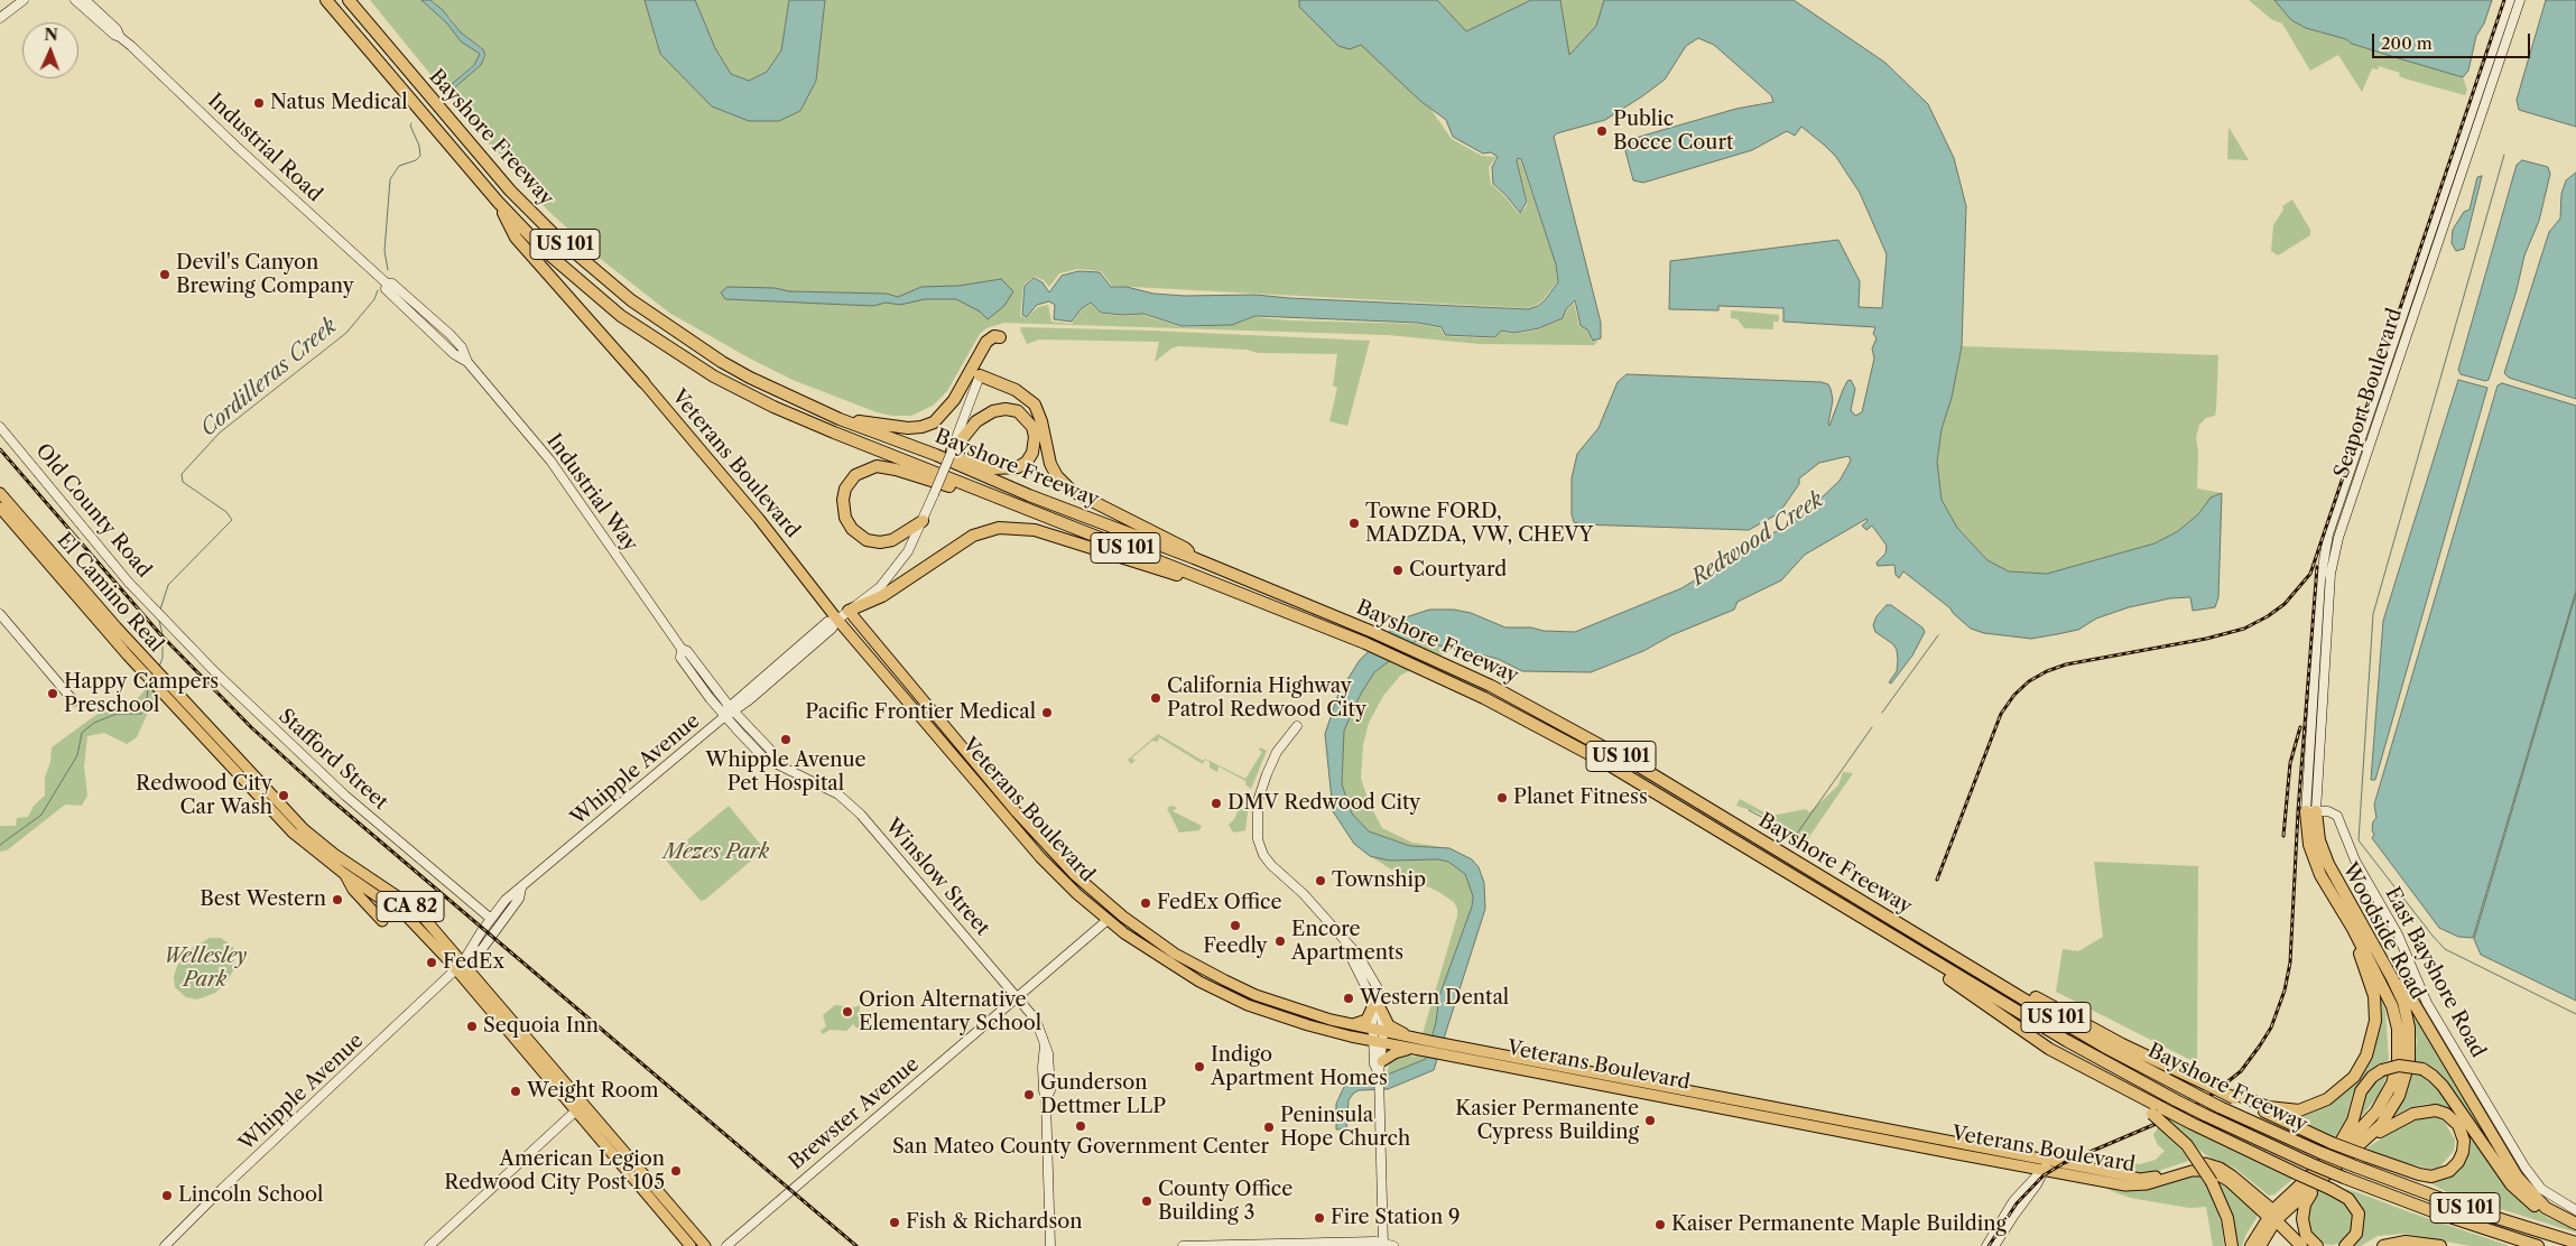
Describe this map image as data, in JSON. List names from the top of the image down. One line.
{"streets":{"highway":["Bayshore Freeway","US 101","Woodside Road"],"main road":["Industrial Road","Seaport Boulevard","Veterans Boulevard","Industrial Way","Old County Road","El Camino Real","Stafford Street","Whipple Avenue","Winslow Street","CA 82","East Bayshore Road","Brewster Avenue"]},"crossings":[["Industrial Road","Industrial Way"],["Seaport Boulevard","Woodside Road"],["Seaport Boulevard","East Bayshore Road"],["Veterans Boulevard","Whipple Avenue"],["Veterans Boulevard","Woodside Road"],["Veterans Boulevard","Brewster Avenue"],["Industrial Way","Whipple Avenue"],["Industrial Way","Winslow Street"],["Old County Road","Stafford Street"],["El Camino Real","Whipple Avenue"],["Stafford Street","Whipple Avenue"],["Whipple Avenue","Winslow Street"],["Winslow Street","Brewster Avenue"],["Woodside Road","East Bayshore Road"]],"water":["Cordilleras Creek","Redwood Creek"],"parks":["Mezes Park","Wellesley Park"],"places":["Natus Medical","Public Bocce Court","Devil's Canyon Brewing Company","Towne FORD, MADZDA, VW, CHEVY","Courtyard","Happy Campers Preschool","California Highway Patrol Redwood City","Pacific Frontier Medical","Whipple Avenue Pet Hospital","Redwood City Car Wash","Planet Fitness","DMV Redwood City","Township","Best Western","FedEx Office","Feedly","Encore Apartments","FedEx","Western Dental","Orion Alternative Elementary School","Sequoia Inn","Indigo Apartment Homes","Weight Room","Gunderson Dettmer LLP","Kasier Permanente Cypress Building","San Mateo County Government Center","Peninsula Hope Church","American Legion Redwood City Post 105","Lincoln School","County Office Building 3","Fire Station 9","Fish & Richardson","Kaiser Permanente Maple Building"],"scale_bar":"200 m","north":"top"}
